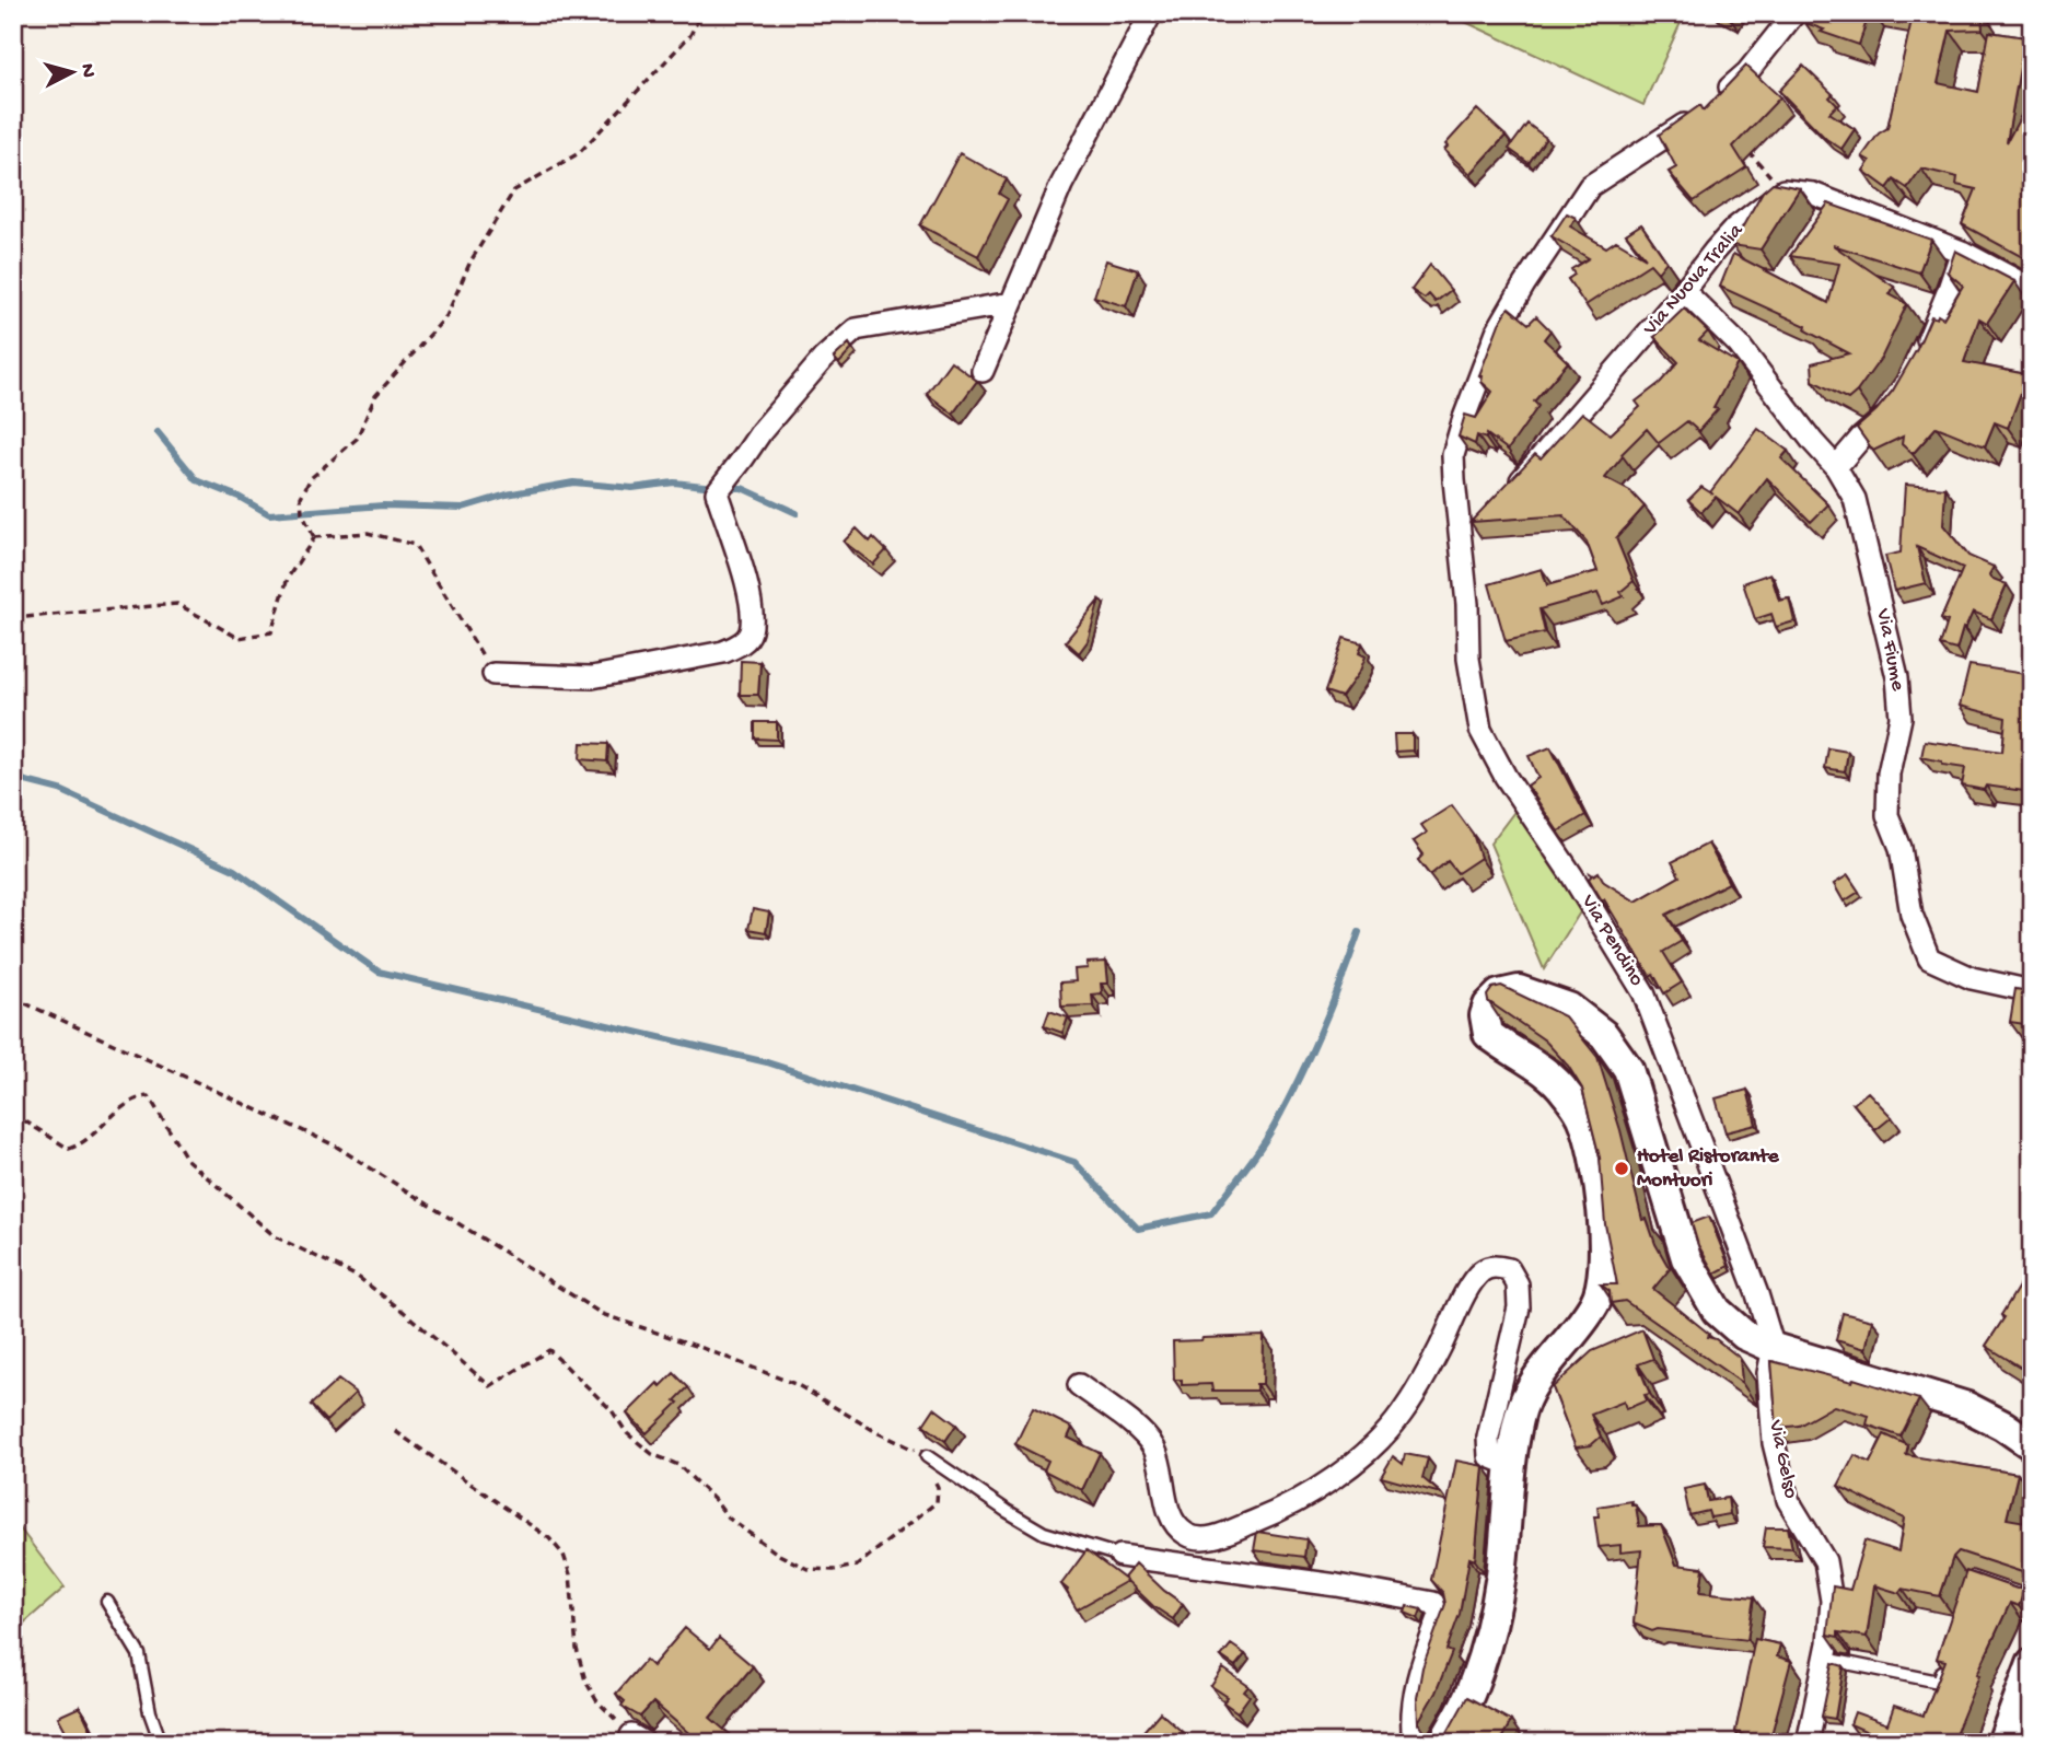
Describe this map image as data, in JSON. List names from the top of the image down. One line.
{"streets":{"street":["Via Nuova Tralia","Via Fiume","Via Pendino","Via Gelso"]},"crossings":[["Via Nuova Tralia","Via Fiume"],["Via Pendino","Via Gelso"]],"places":["Hotel Ristorante Montuori"],"north":"right"}
